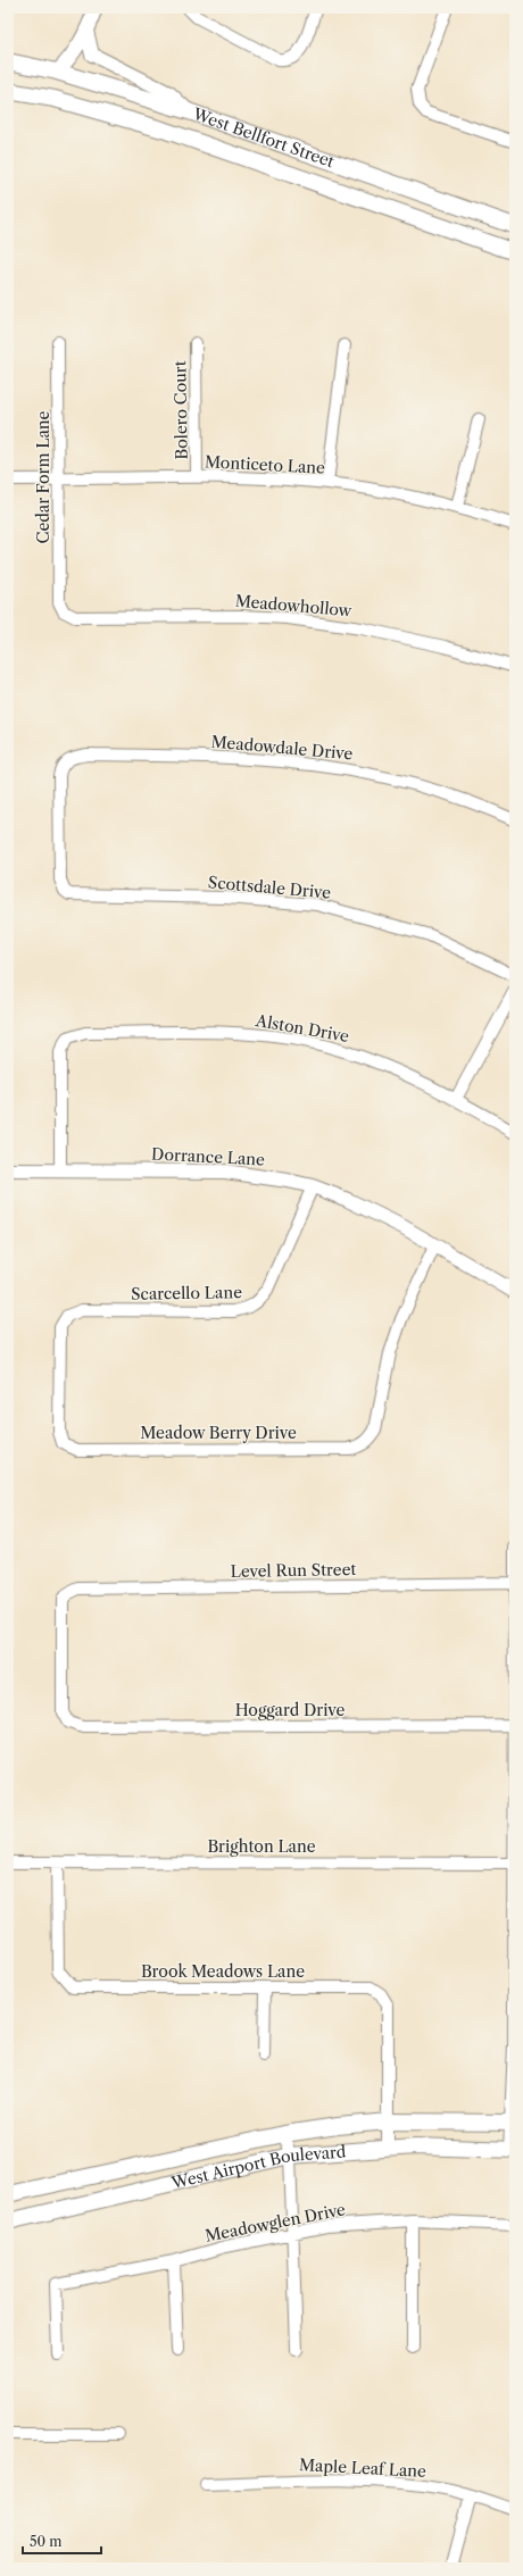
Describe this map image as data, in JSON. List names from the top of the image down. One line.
{"streets":{"main road":["West Bellfort Street","West Airport Boulevard"],"street":["Bolero Court","Monticeto Lane","Cedar Form Lane","Meadowhollow","Meadowdale Drive","Scottsdale Drive","Alston Drive","Dorrance Lane","Scarcello Lane","Meadow Berry Drive","Level Run Street","Hoggard Drive","Brighton Lane","Brook Meadows Lane","Meadowglen Drive","Maple Leaf Lane"]},"crossings":[["Bolero Court","Monticeto Lane"],["Monticeto Lane","Cedar Form Lane"],["Cedar Form Lane","Meadowhollow"],["Meadowdale Drive","Scottsdale Drive"],["Alston Drive","Dorrance Lane"],["Dorrance Lane","Scarcello Lane"],["Dorrance Lane","Meadow Berry Drive"],["Scarcello Lane","Meadow Berry Drive"],["Level Run Street","Hoggard Drive"],["Brighton Lane","Brook Meadows Lane"],["Brook Meadows Lane","West Airport Boulevard"]],"scale_bar":"50 m"}
